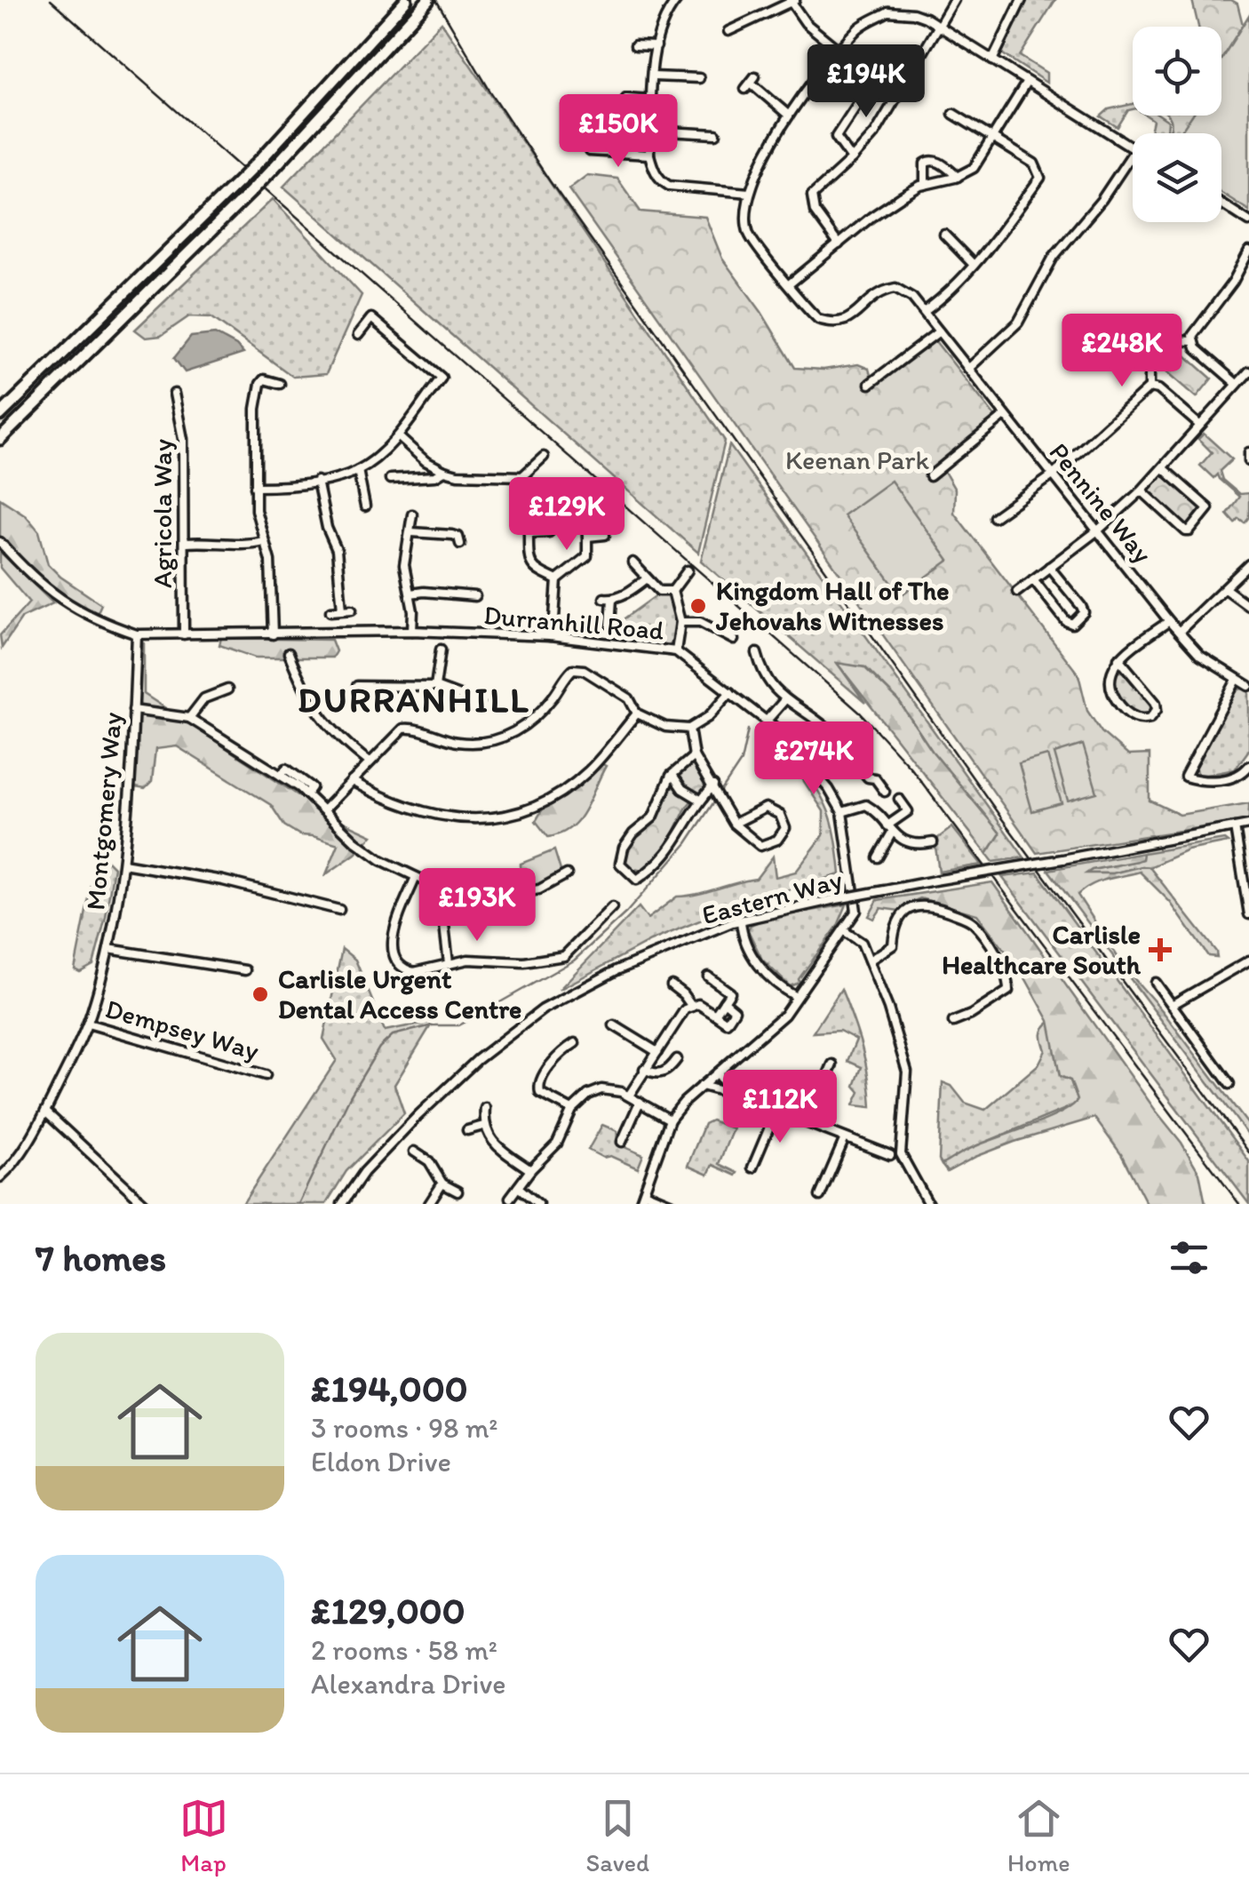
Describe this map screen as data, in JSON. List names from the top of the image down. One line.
{"streets":{"street":["Pennine Way","Agricola Way","Durranhill Road","Montgomery Way","Eastern Way","Dempsey Way"]},"crossings":[["Agricola Way","Durranhill Road"],["Durranhill Road","Montgomery Way"],["Montgomery Way","Dempsey Way"]],"districts":["DURRANHILL"],"parks":["Keenan Park"],"places":{"other":["Kingdom Hall of The Jehovahs Witnesses","Carlisle Urgent Dental Access Centre"],"health":["Carlisle Healthcare South"]},"page":{"price":["£194K","£150K","£248K","£129K","£274K","£193K","£112K"],"heading":"7 homes","list":[{"name":"£194,000","note":"3 rooms · 98 m² · Eldon Drive"},{"name":"£129,000","note":"2 rooms · 58 m² · Alexandra Drive"}],"tabs":["Map","Saved","Home"]}}
